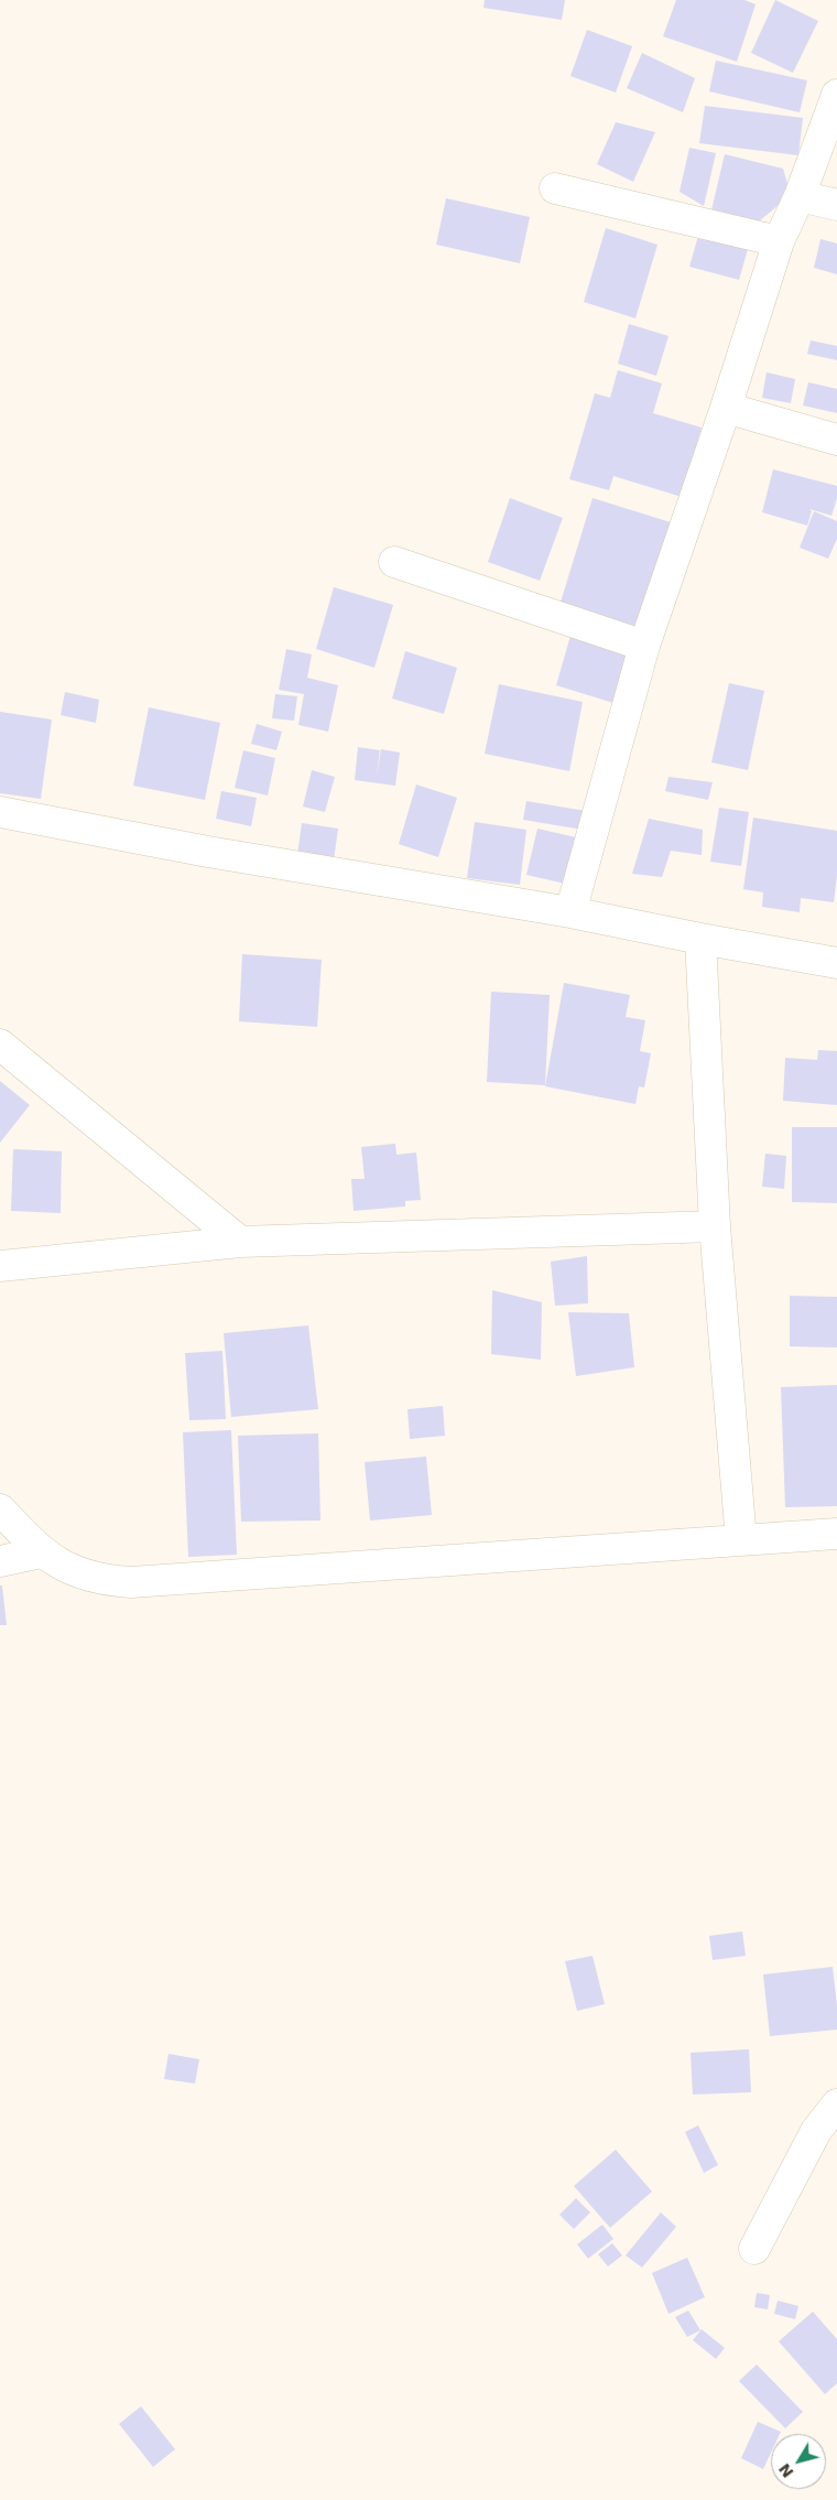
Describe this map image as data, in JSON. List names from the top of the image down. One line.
{"north":"bottom left"}
